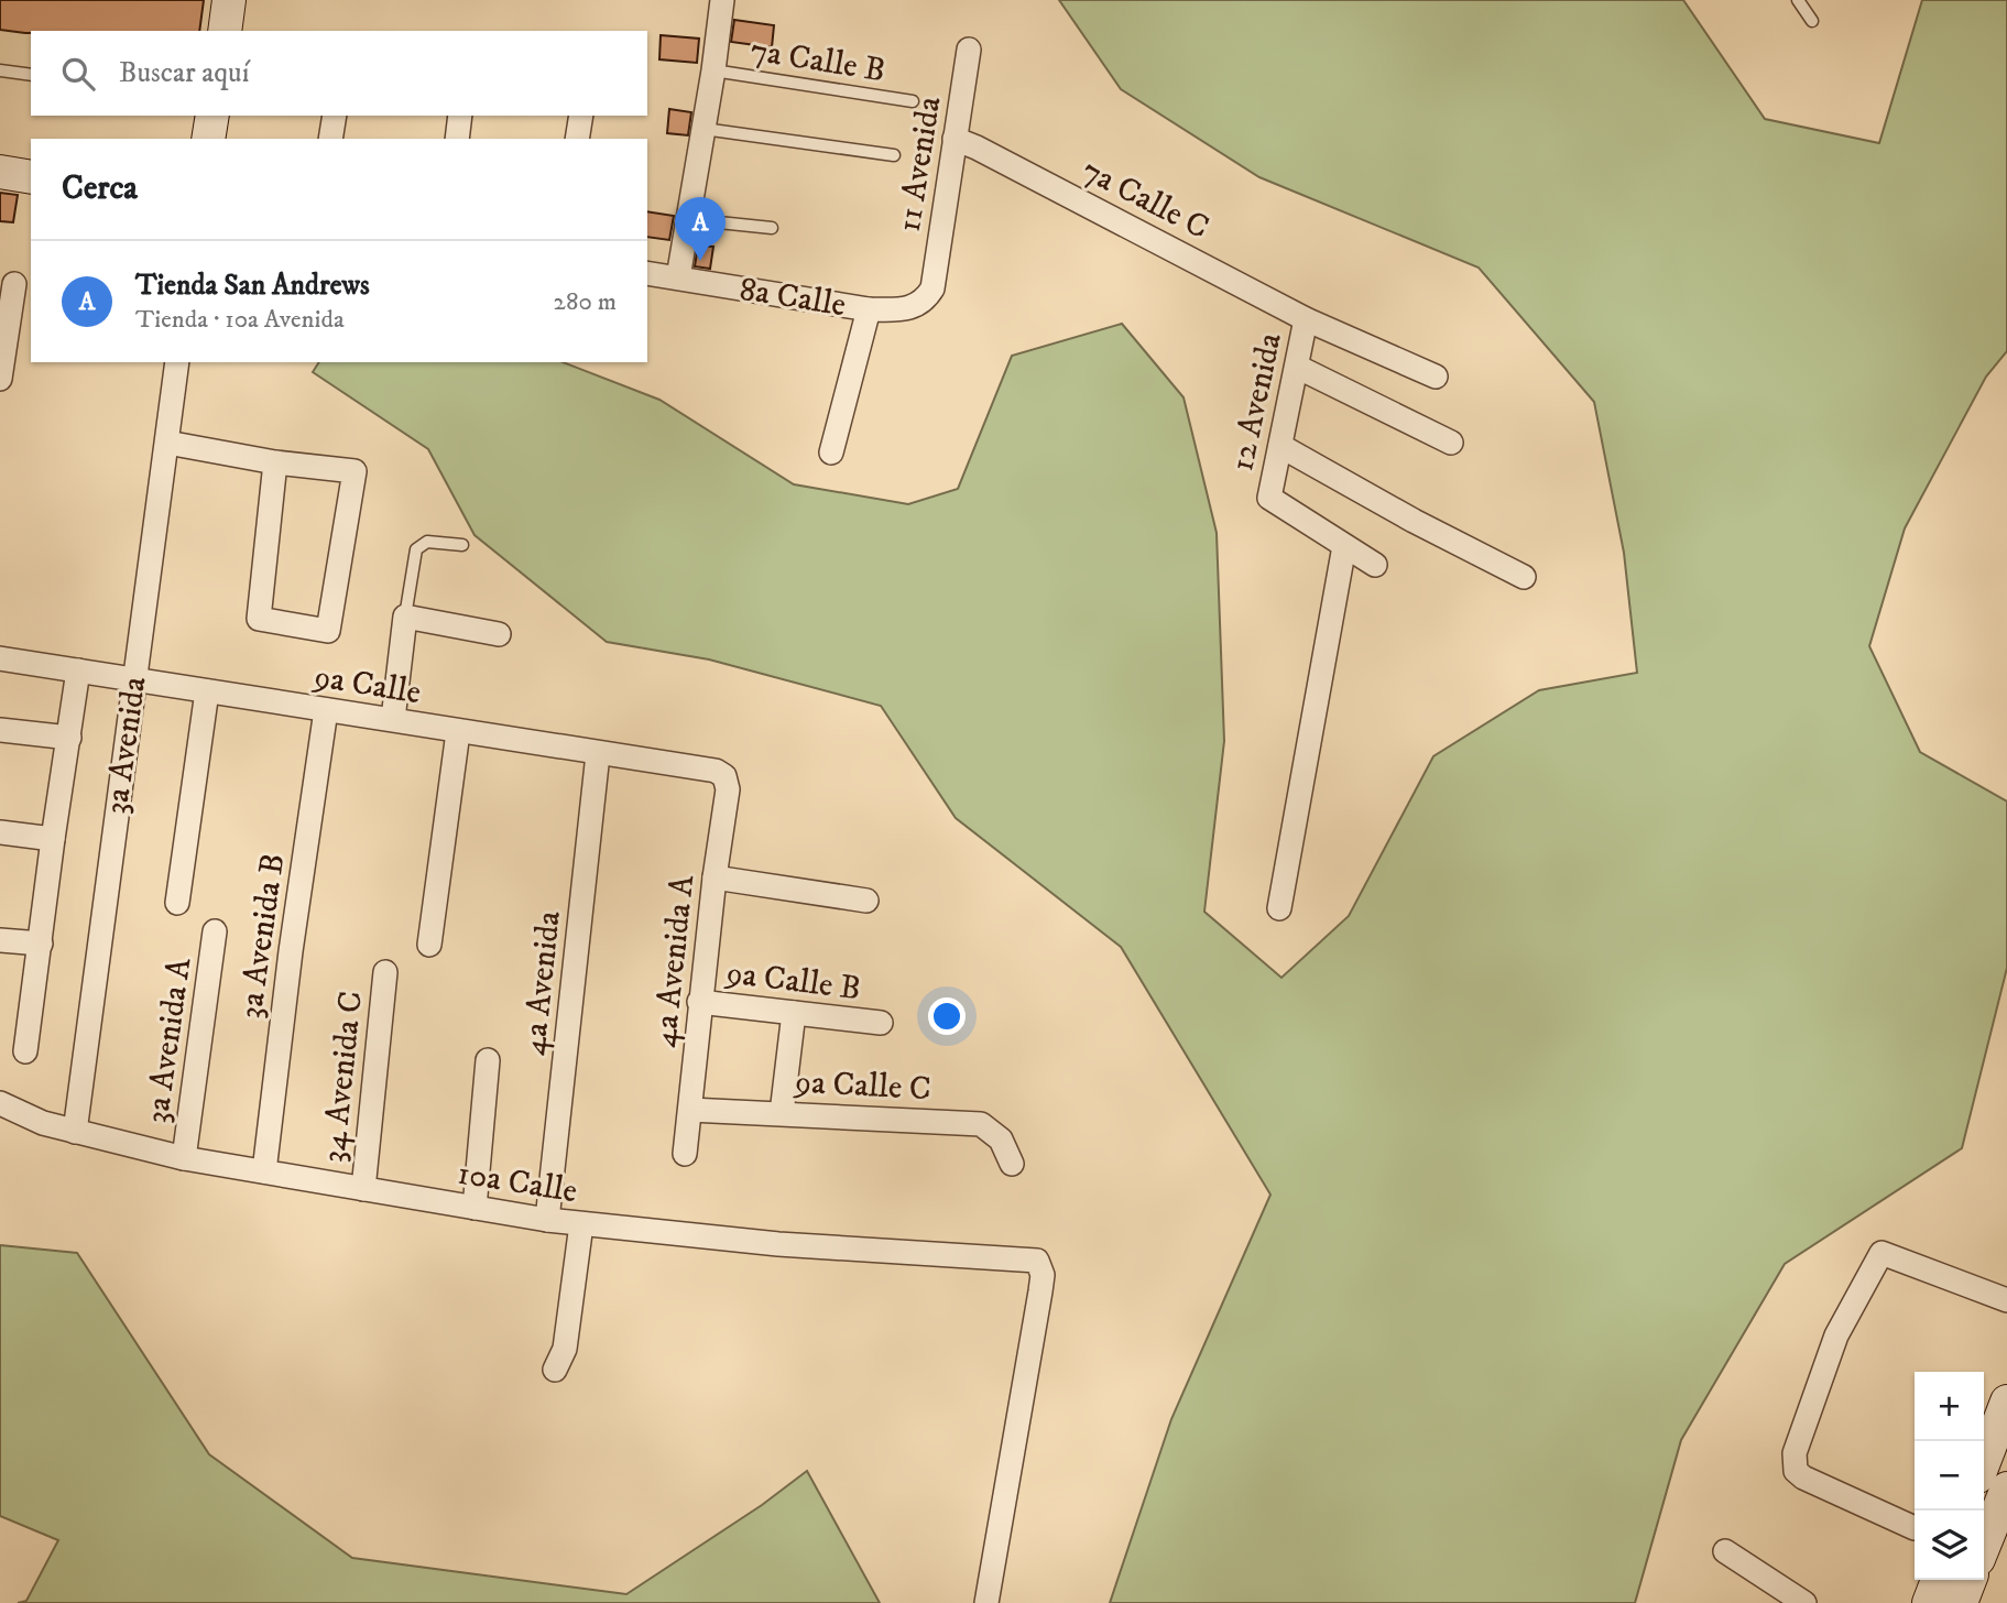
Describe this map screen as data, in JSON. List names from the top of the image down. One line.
{"streets":{"street":["11 Avenida","7a Calle C","8a Calle","12 Avenida","9a Calle","3a Avenida","3a Avenida B","4a Avenida A","9a Calle B","4a Avenida","3a Avenida A","34 Avenida C","9a Calle C","10a Calle"],"lane":["7a Calle B"]},"crossings":[["11 Avenida","7a Calle C"],["11 Avenida","8a Calle"],["7a Calle C","12 Avenida"],["9a Calle","3a Avenida"],["9a Calle","3a Avenida B"],["9a Calle","4a Avenida A"],["9a Calle","4a Avenida"],["3a Avenida","10a Calle"],["3a Avenida B","10a Calle"],["4a Avenida A","9a Calle B"],["4a Avenida A","9a Calle C"],["4a Avenida","10a Calle"],["3a Avenida A","10a Calle"],["34 Avenida C","10a Calle"]],"page":{"search":"Buscar aquí","heading":"Cerca","pins":"A","list":[{"mark":"A","name":"Tienda San Andrews","note":"Tienda · 10a Avenida","value":"280 m"}],"map_buttons":["+","−"]}}
